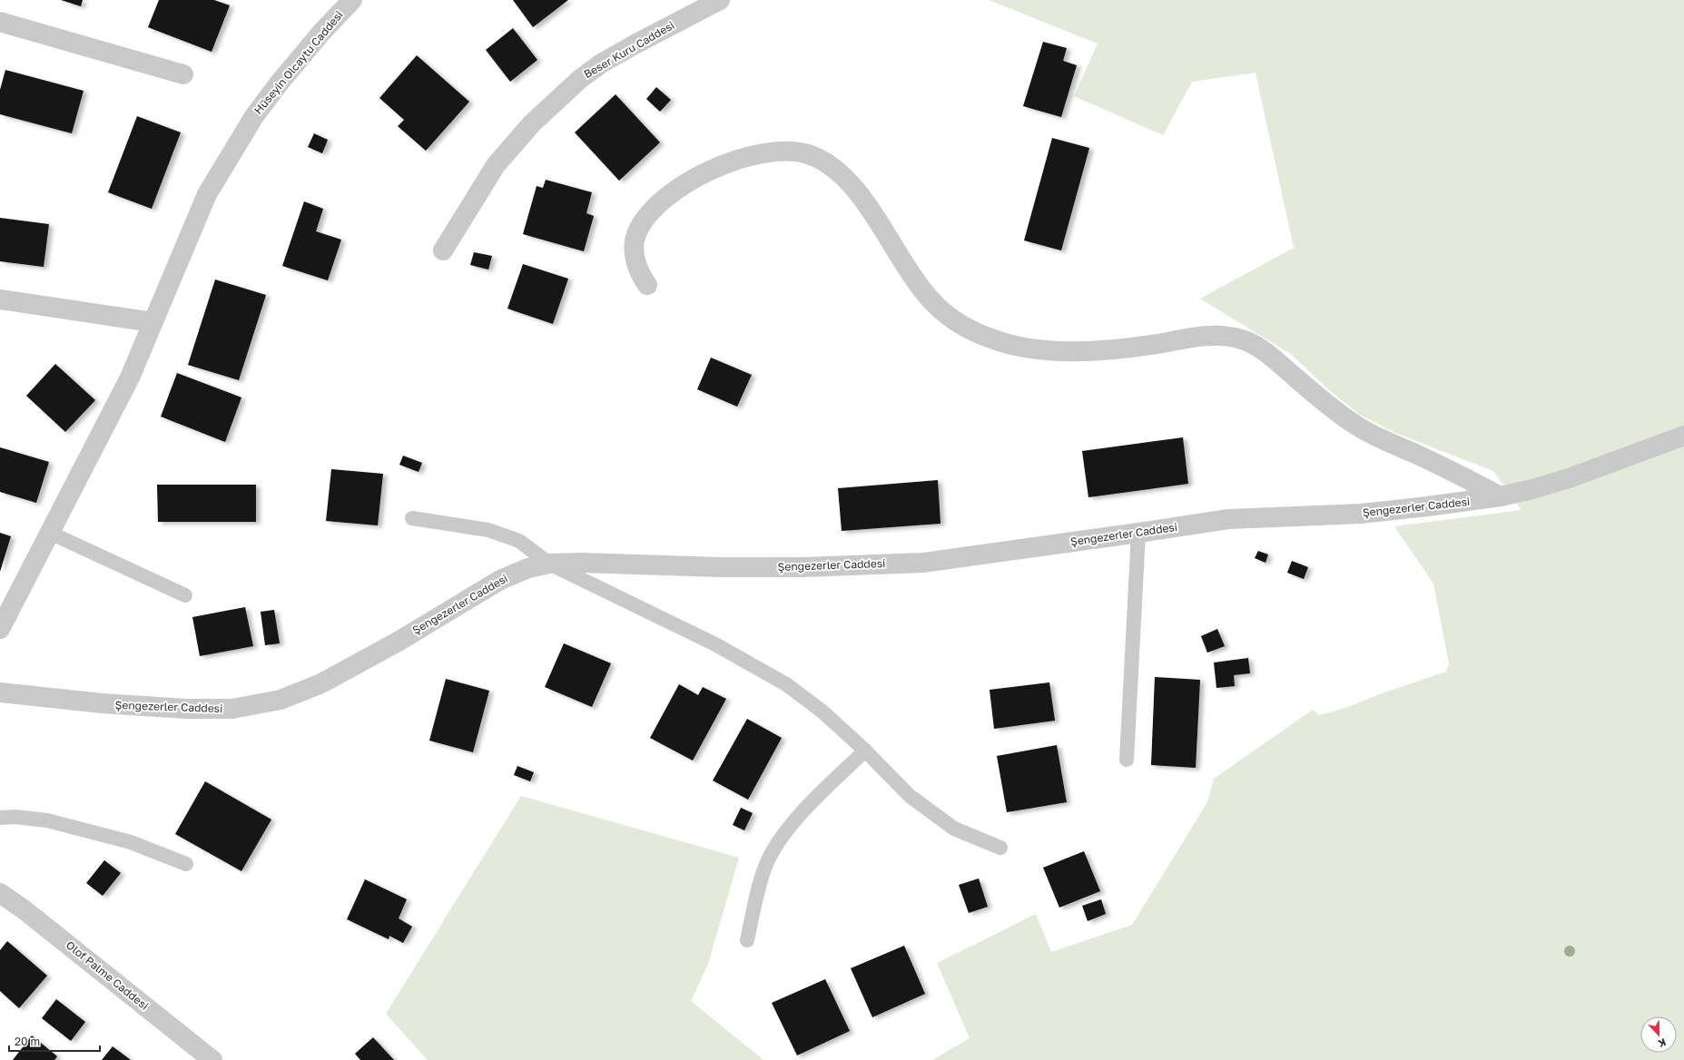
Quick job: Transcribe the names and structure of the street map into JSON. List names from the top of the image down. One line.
{"streets":{"street":["Beser Kuru Caddesi","Hüseyin Olcaytu Caddesi","Şengezerler Caddesi","Olof Palme Caddesi"]},"scale_bar":"20 m","north":"bottom"}
